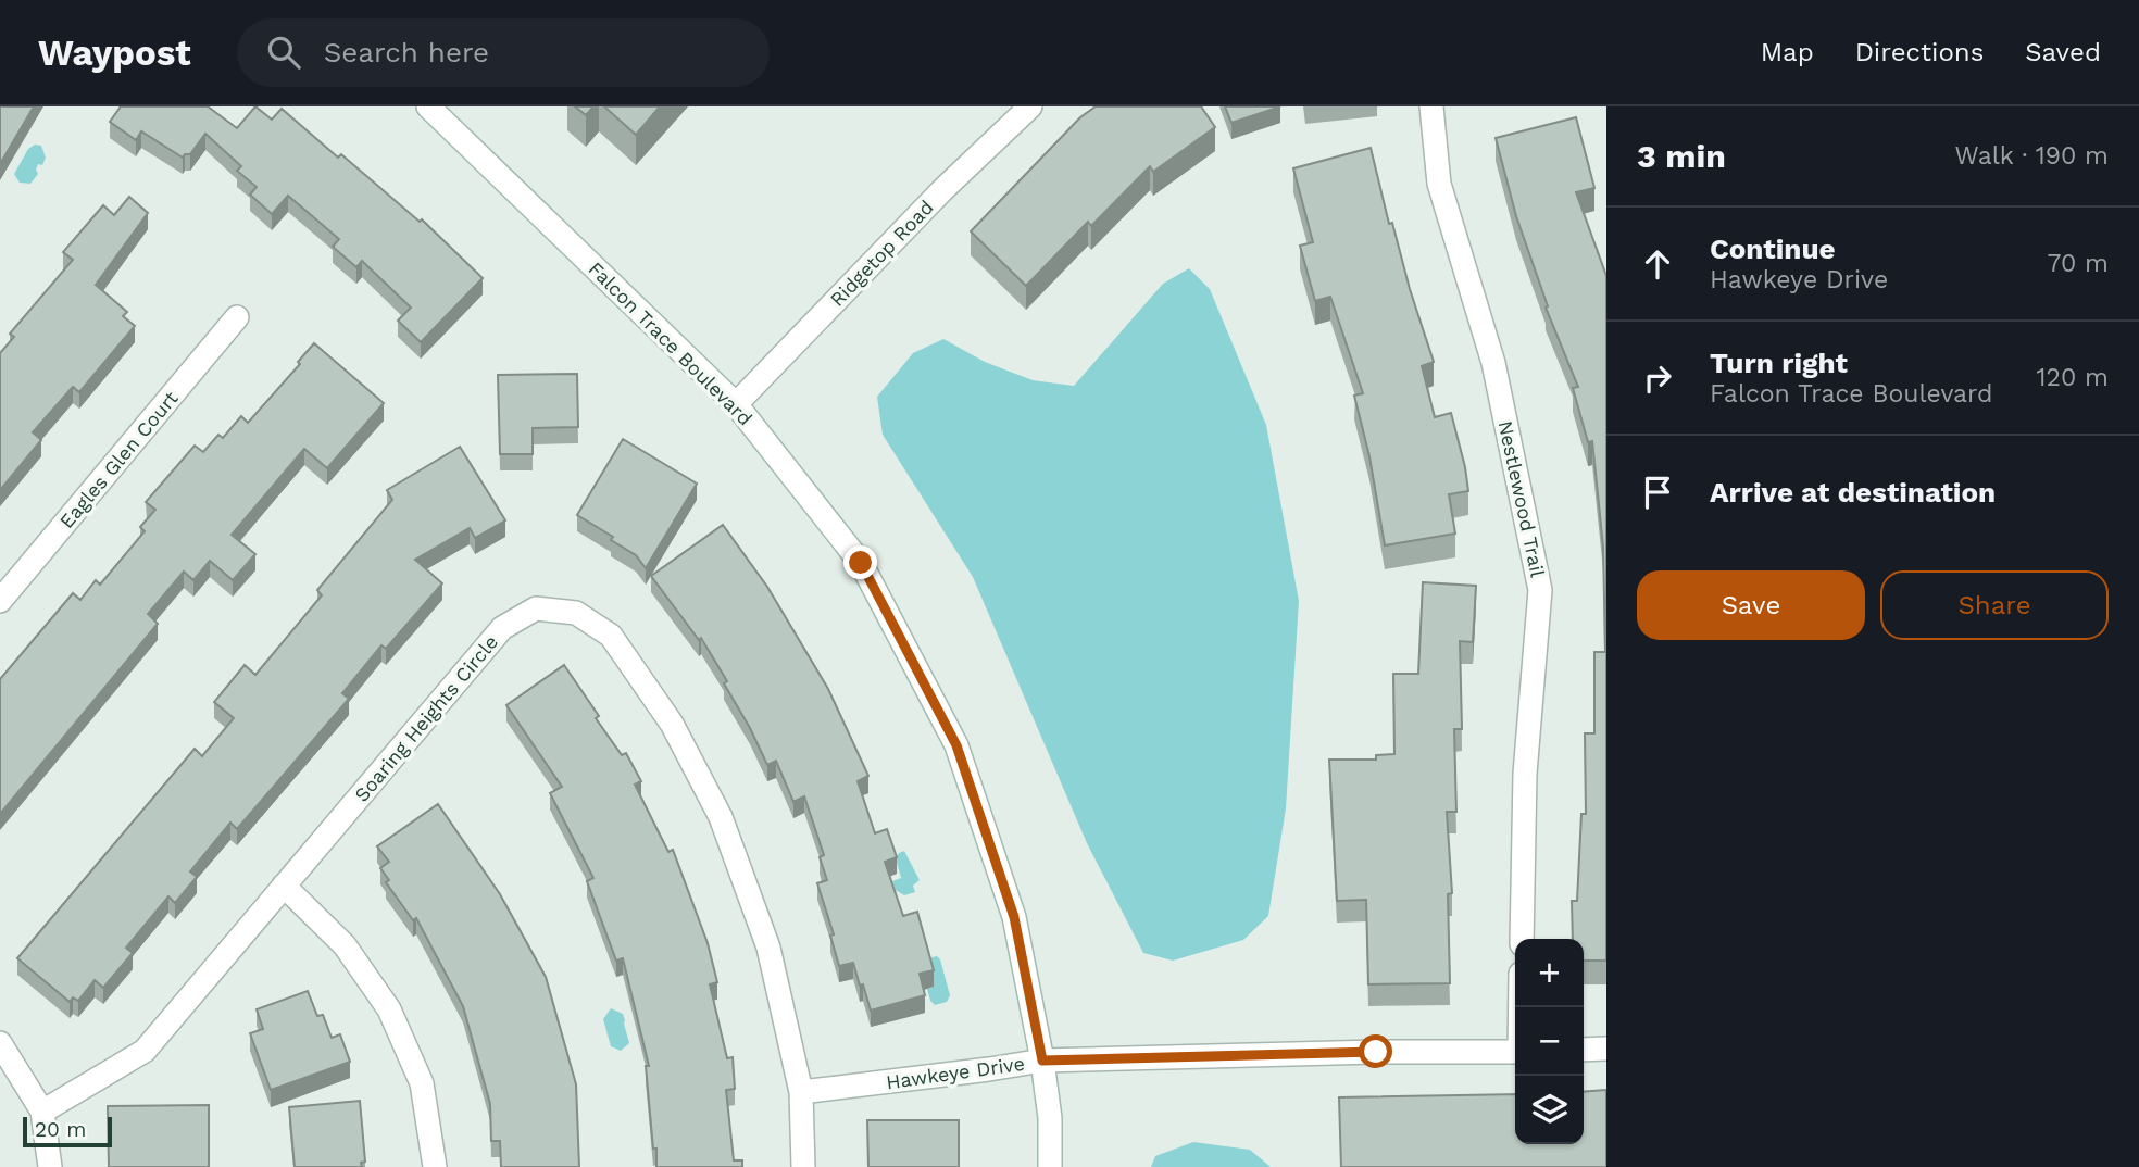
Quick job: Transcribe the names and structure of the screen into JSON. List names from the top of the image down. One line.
{"streets":{"street":["Ridgetop Road","Falcon Trace Boulevard","Eagles Glen Court","Nestlewood Trail","Soaring Heights Circle","Hawkeye Drive"]},"crossings":[["Ridgetop Road","Falcon Trace Boulevard"],["Falcon Trace Boulevard","Hawkeye Drive"],["Soaring Heights Circle","Hawkeye Drive"]],"scale_bar":"20 m","page":{"header":"Waypost","search":"Search here","nav":["Map","Directions","Saved"],"heading":["3 min","Walk · 190 m"],"list":[["Continue","Hawkeye Drive","70 m"],["Turn right","Falcon Trace Boulevard","120 m"],"Arrive at destination"],"buttons":["Save","Share"],"map_buttons":["+","−"],"scale":"20 m"}}
